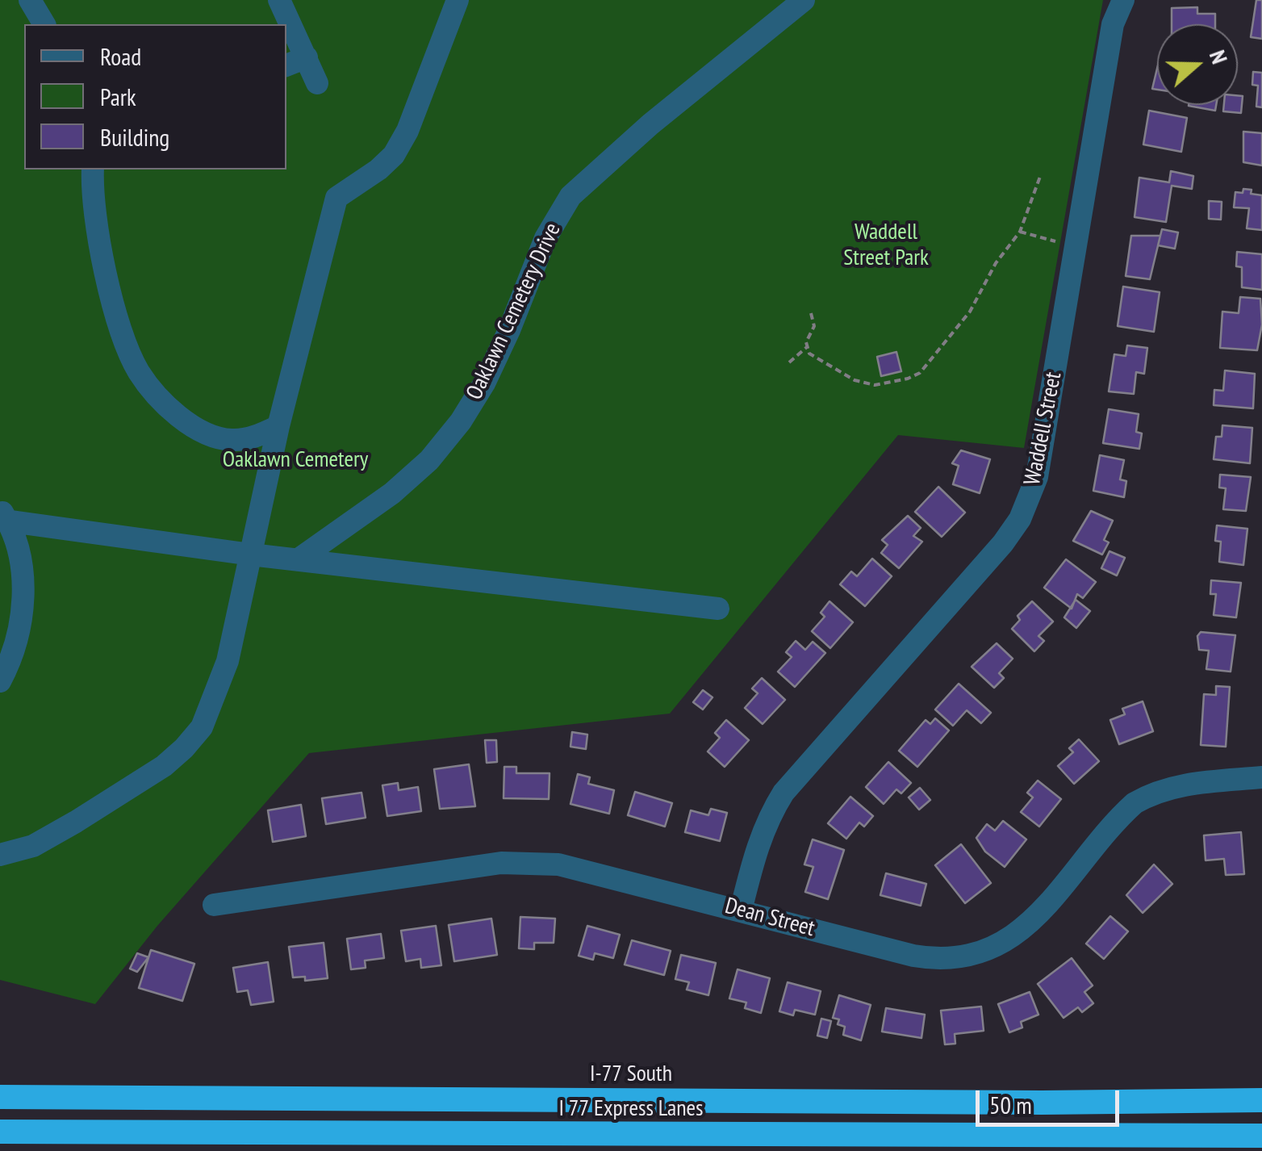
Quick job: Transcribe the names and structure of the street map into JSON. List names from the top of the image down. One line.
{"streets":{"highway":["I-77 South","I 77 Express Lanes"],"street":["Oaklawn Cemetery Drive","Waddell Street","Dean Street"]},"crossings":[["Waddell Street","Dean Street"]],"parks":["Waddell Street Park","Oaklawn Cemetery"],"legend":["Road","Park","Building"],"scale_bar":"50 m","north":"right"}
